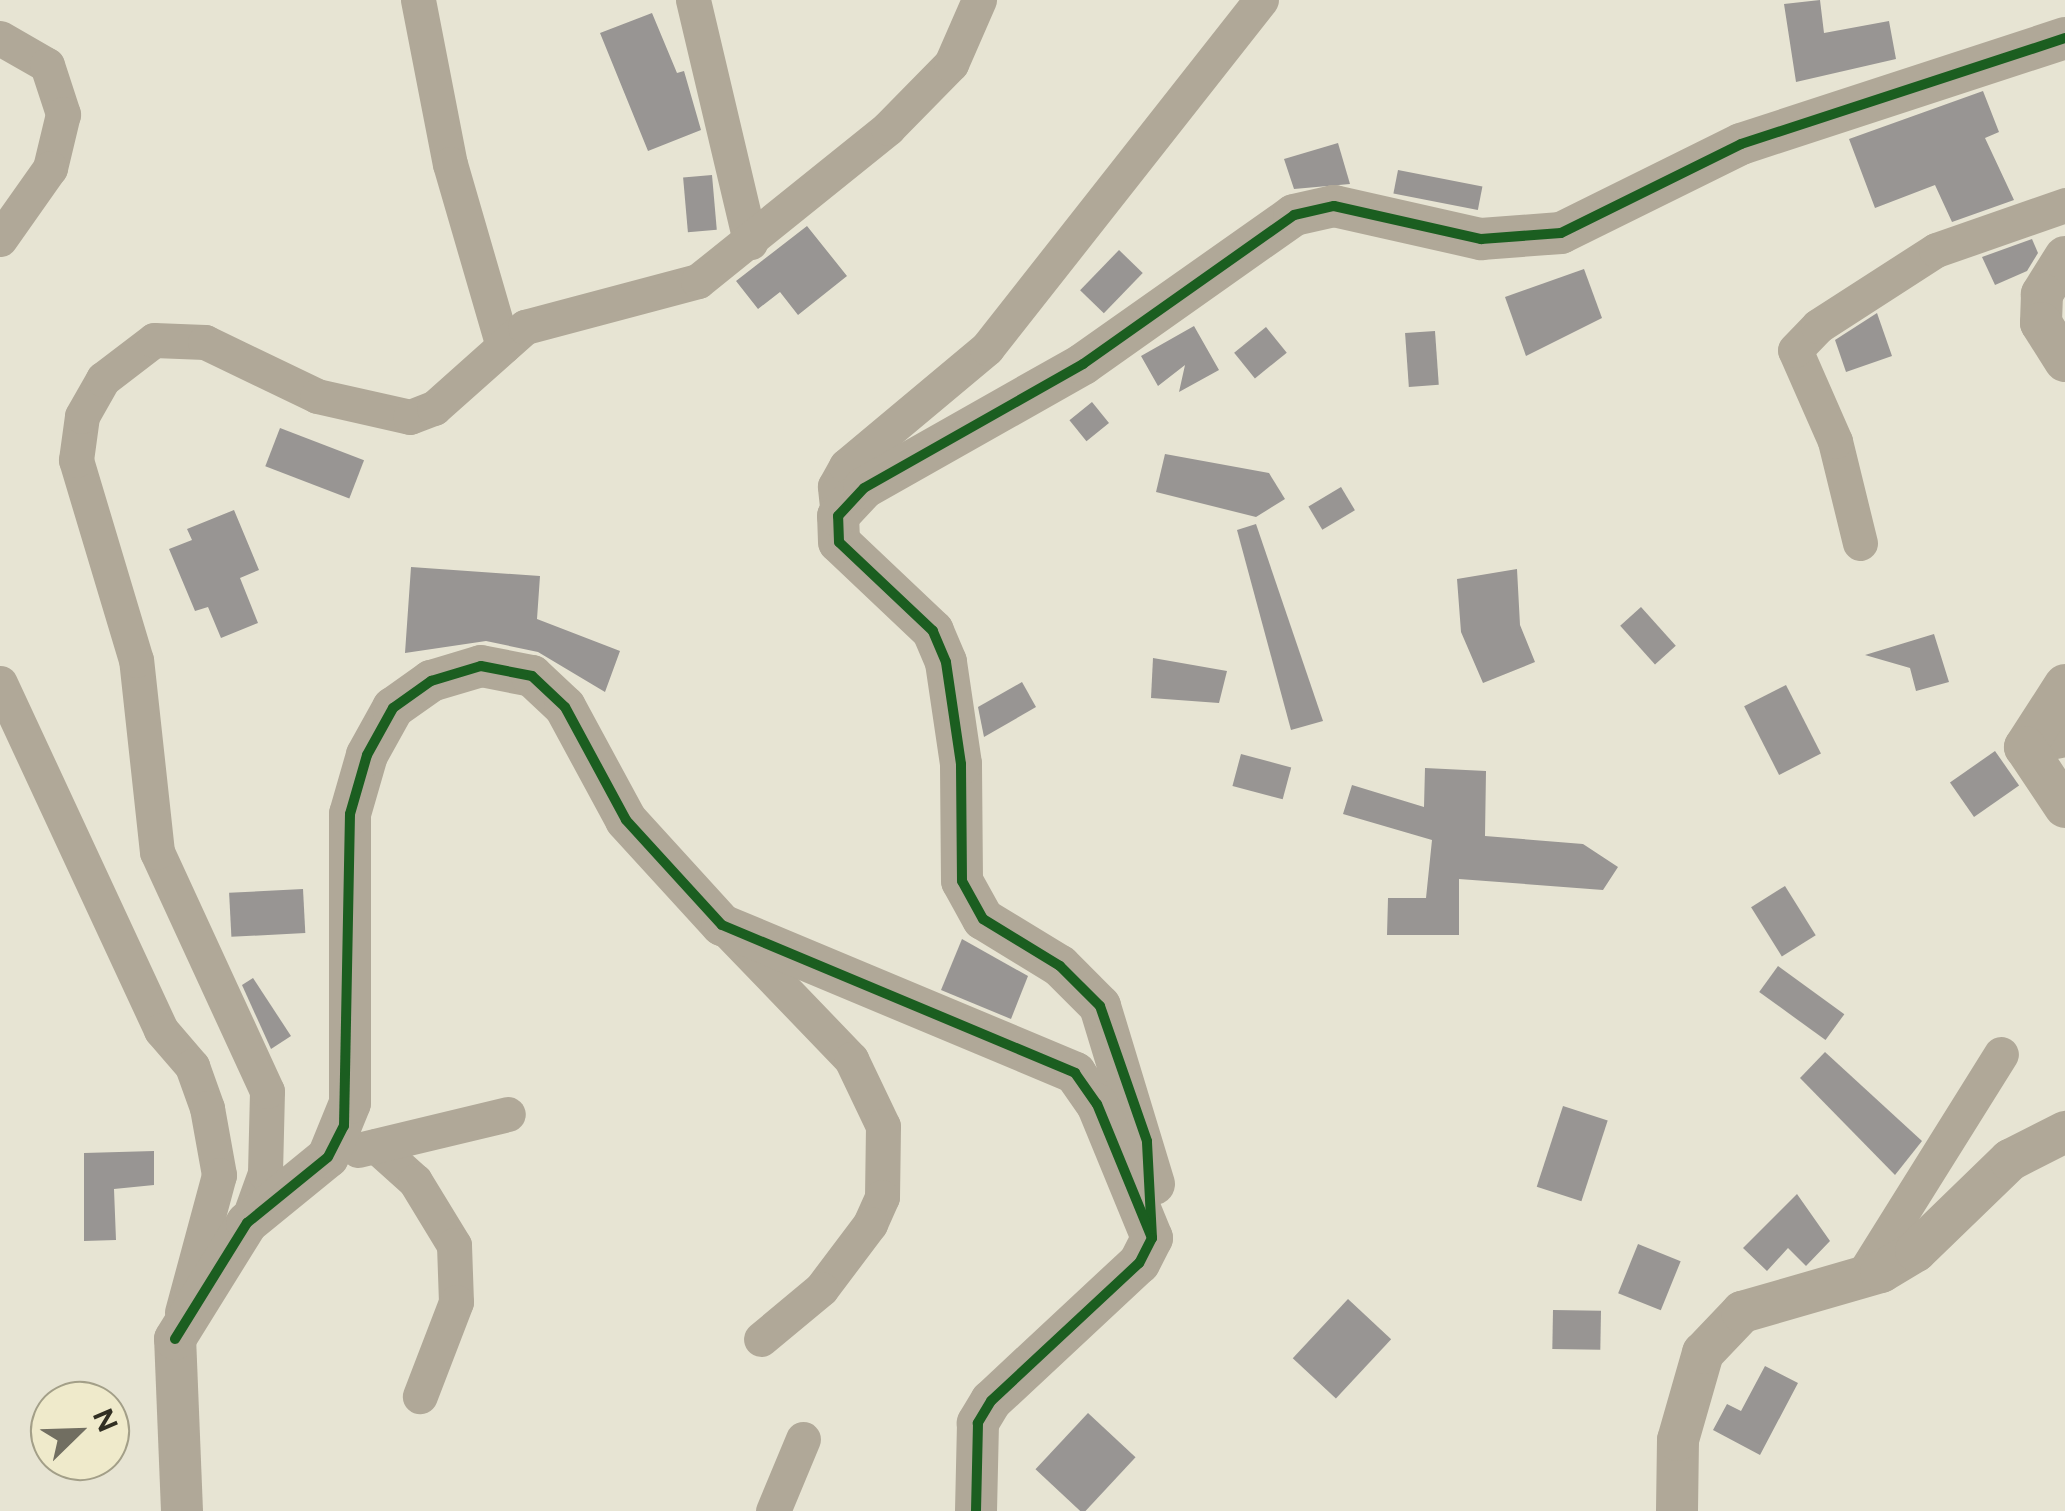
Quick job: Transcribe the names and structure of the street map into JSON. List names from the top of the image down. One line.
{"north":"top right"}
